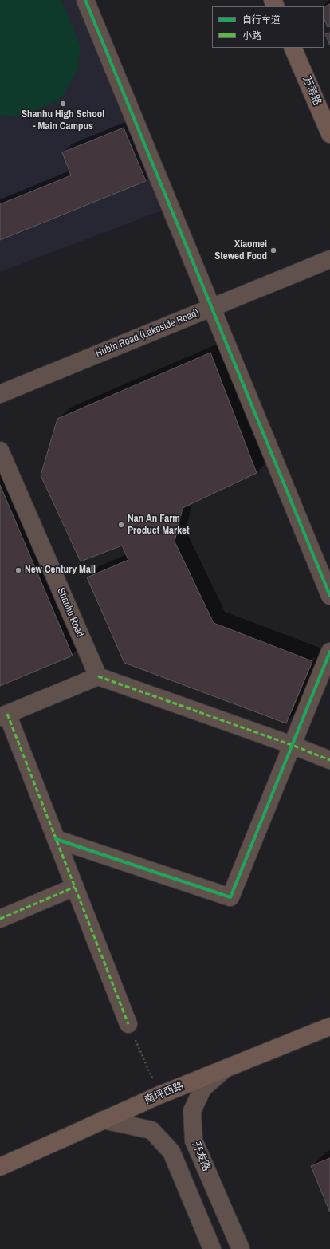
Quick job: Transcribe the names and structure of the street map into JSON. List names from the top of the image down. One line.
{"streets":{"main road":["万寿路","南坪西路"],"street":["Hubin Road (Lakeside Road)","Shanhu Road","开发路"]},"crossings":[["南坪西路","开发路"]],"places":["Shanhu High School - Main Campus","Xiaomei Stewed Food","Nan An Farm Product Market","New Century Mall"],"legend":["自行车道","小路"]}
